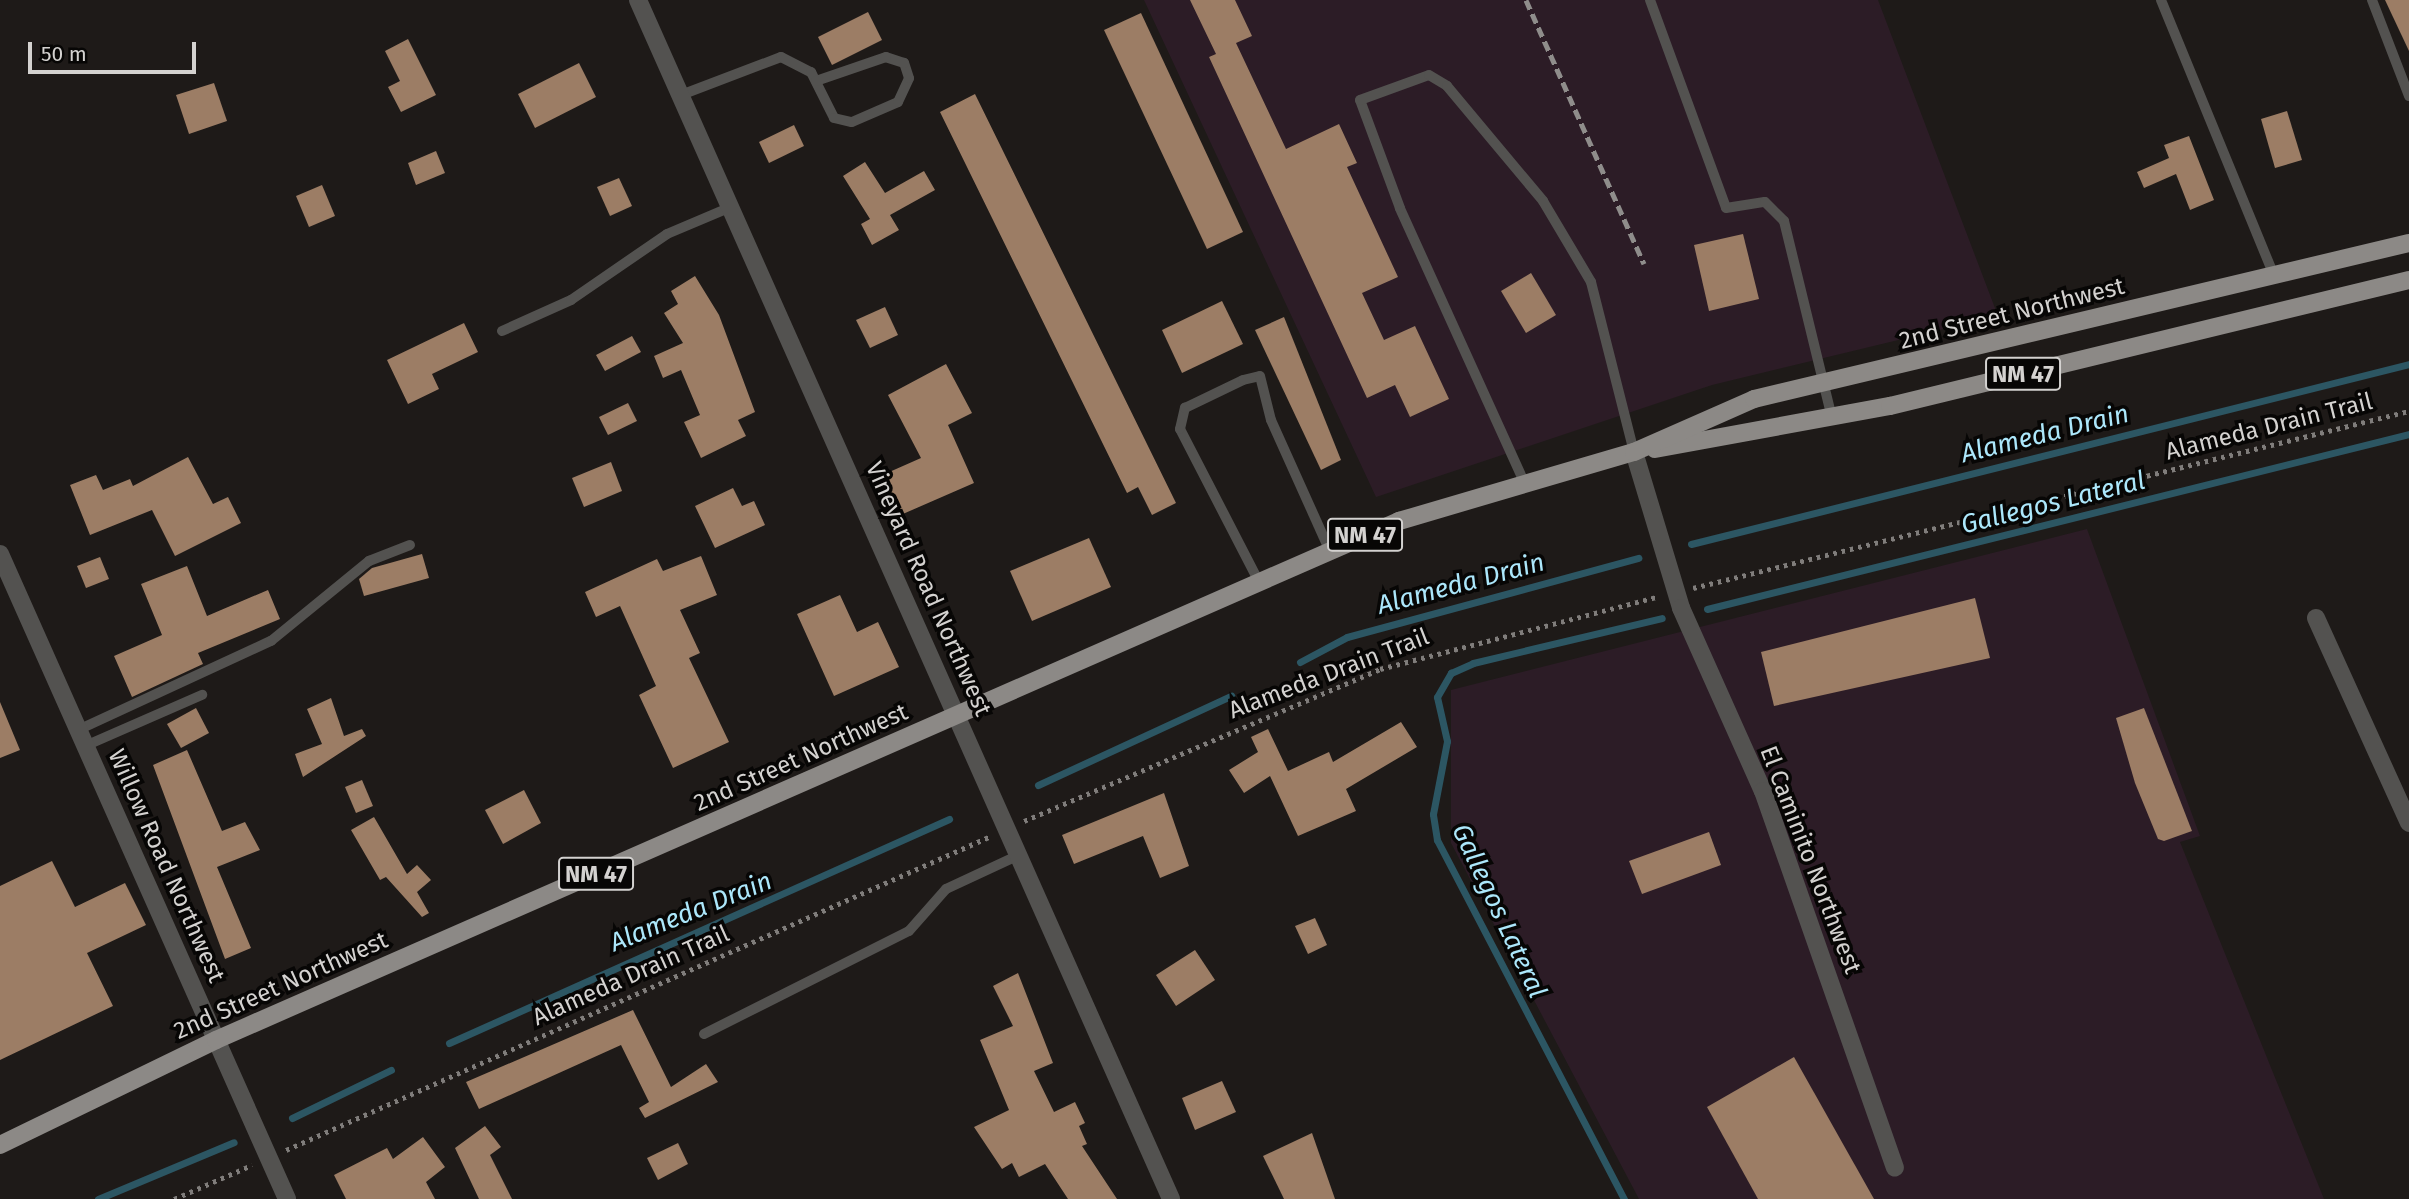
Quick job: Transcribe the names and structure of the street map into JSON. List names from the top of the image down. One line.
{"streets":{"main road":["2nd Street Northwest","NM 47"],"street":["Vineyard Road Northwest","El Caminito Northwest","Willow Road Northwest"],"path":["Alameda Drain Trail"]},"crossings":[["2nd Street Northwest","Vineyard Road Northwest"],["2nd Street Northwest","El Caminito Northwest"],["2nd Street Northwest","Willow Road Northwest"]],"water":["Alameda Drain","Gallegos Lateral"],"scale_bar":"50 m"}
